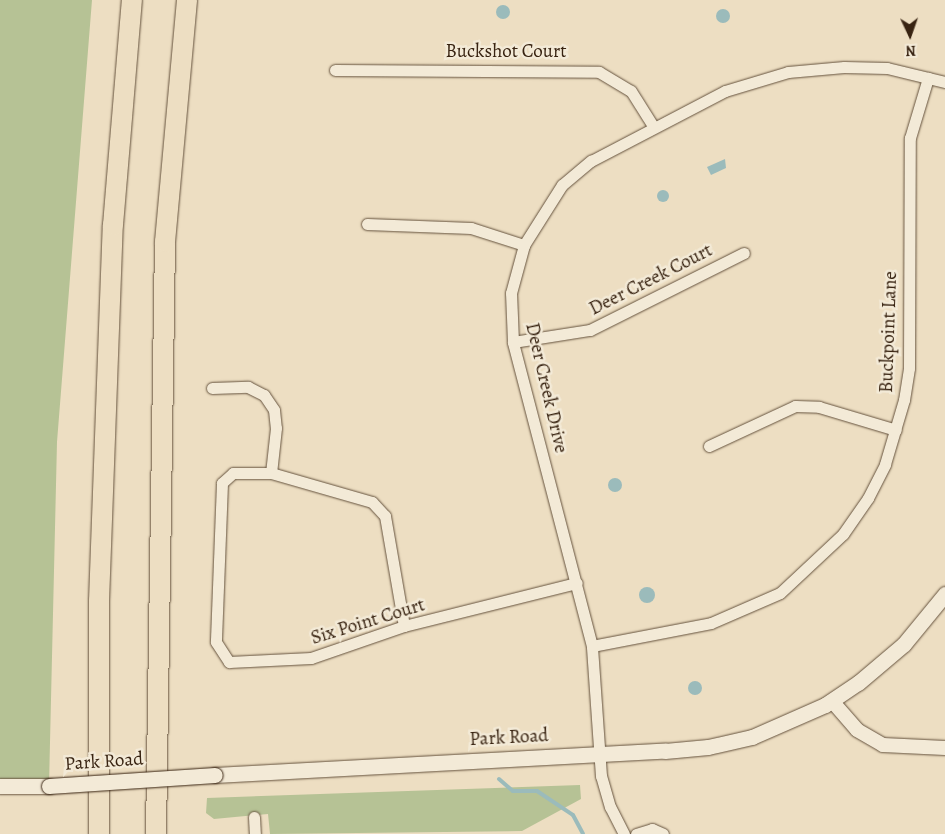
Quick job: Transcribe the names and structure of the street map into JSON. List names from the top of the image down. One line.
{"streets":{"main road":["Park Road"],"street":["Buckshot Court","Deer Creek Court","Buckpoint Lane","Deer Creek Drive","Six Point Court"]},"crossings":[["Buckshot Court","Deer Creek Drive"],["Deer Creek Court","Deer Creek Drive"],["Buckpoint Lane","Deer Creek Drive"],["Deer Creek Drive","Six Point Court"],["Deer Creek Drive","Park Road"]],"north":"bottom"}
